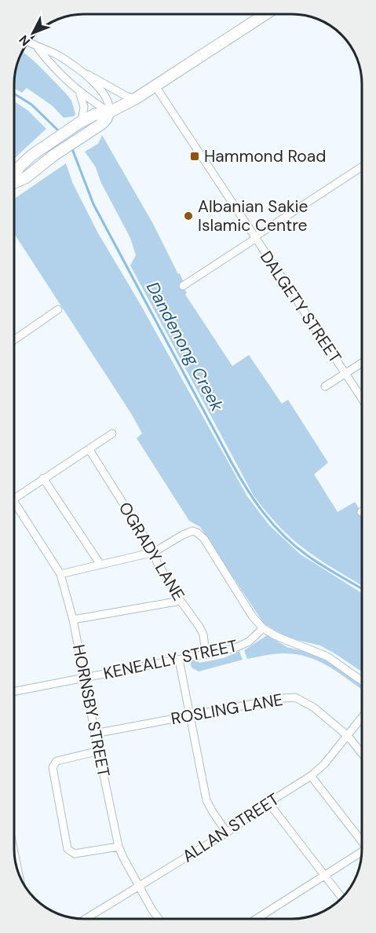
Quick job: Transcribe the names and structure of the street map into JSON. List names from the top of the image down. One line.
{"streets":{"street":["DALGETY STREET","OGRADY LANE","KENEALLY STREET","ROSLING LANE","HORNSBY STREET","ALLAN STREET"]},"crossings":[["OGRADY LANE","KENEALLY STREET"],["KENEALLY STREET","HORNSBY STREET"],["ROSLING LANE","HORNSBY STREET"],["ROSLING LANE","ALLAN STREET"],["HORNSBY STREET","ALLAN STREET"]],"water":["Dandenong Creek"],"places":{"transit":["Hammond Road"],"other":["Albanian Sakie Islamic Centre"]},"north":"bottom left"}
